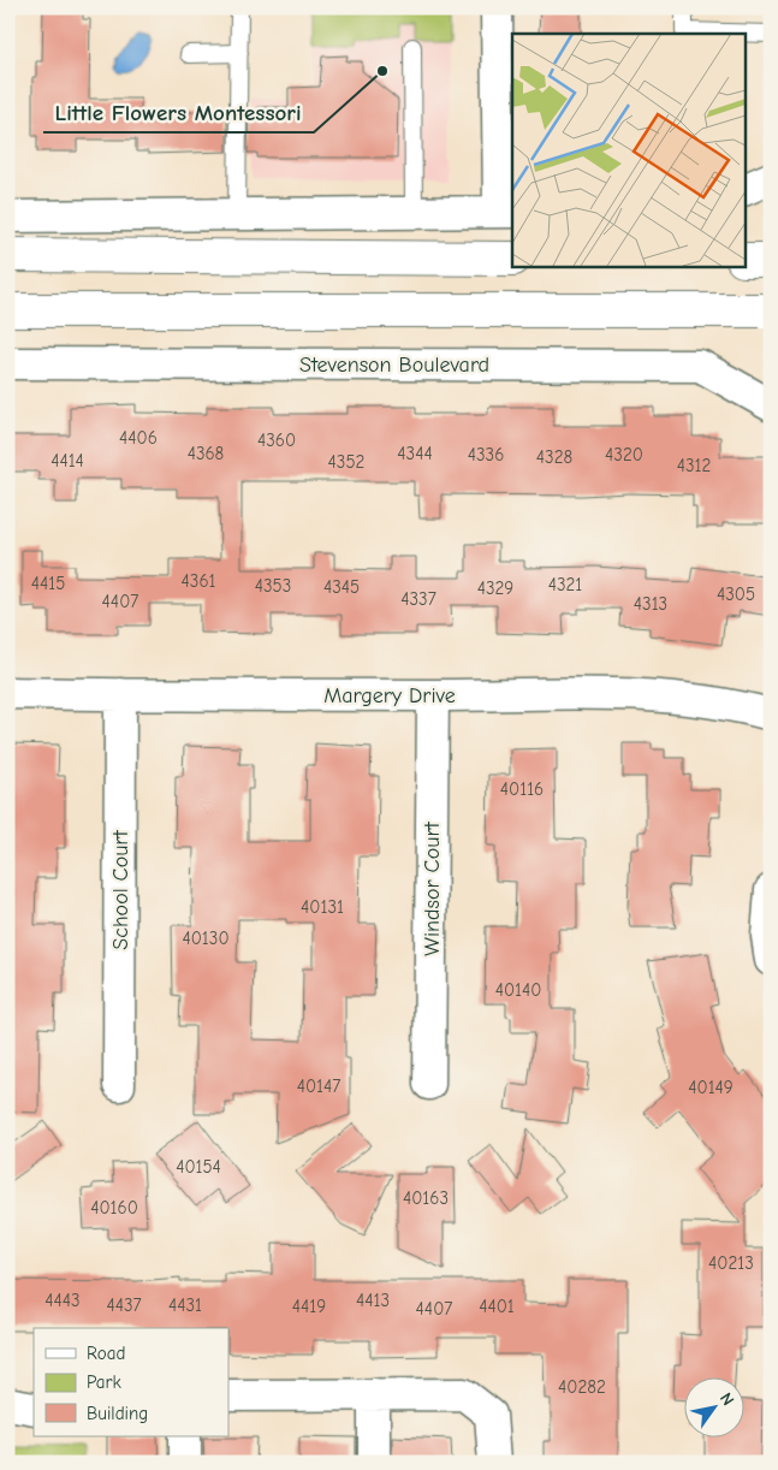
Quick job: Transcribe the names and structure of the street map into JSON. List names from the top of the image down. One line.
{"streets":{"street":["Stevenson Boulevard","Margery Drive","Windsor Court","School Court"]},"crossings":[["Margery Drive","Windsor Court"],["Margery Drive","School Court"]],"places":["Little Flowers Montessori"],"house_numbers":["4406","4360","4368","4344","4336","4320","4328","4414","4352","4312","4361","4415","4321","4353","4345","4329","4305","4337","4407","4313","40116","40131","40130","40140","40147","40149","40154","40163","40160","40213","4443","4413","4437","4431","4419","4401","4407","40282"],"legend":["Road","Park","Building"],"north":"top right"}
